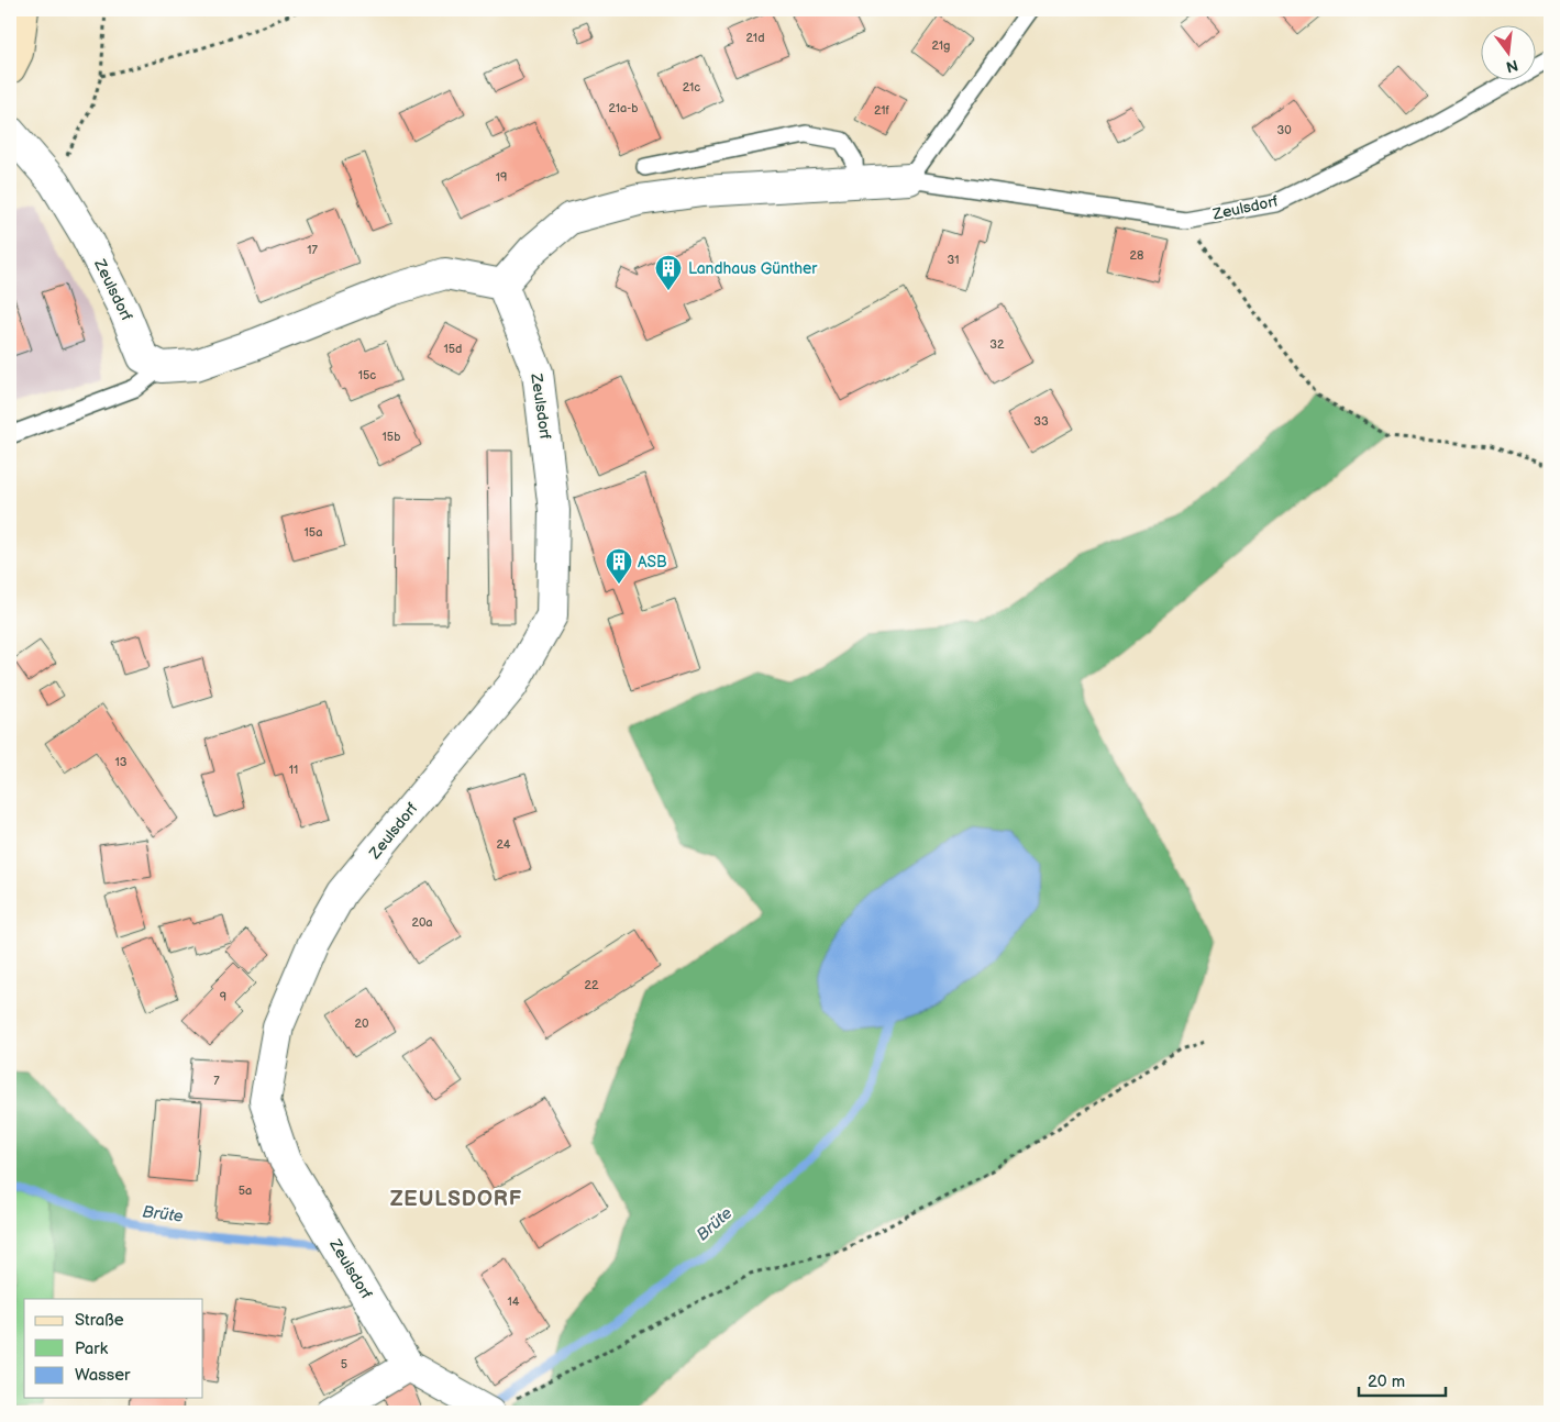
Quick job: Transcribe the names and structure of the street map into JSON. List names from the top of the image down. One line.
{"streets":{"street":["Zeulsdorf"]},"districts":["ZEULSDORF"],"water":["Brüte"],"places":{"building":["Landhaus Günther","ASB"]},"house_numbers":["21d","21g","21c","21a-b","21f","30","19","17","28","31","32","15d","15c","33","15b","15a","13","11","24","20a","22","9","20","7","5a","14","5"],"legend":["Straße","Park","Wasser"],"scale_bar":"20 m","north":"bottom"}
